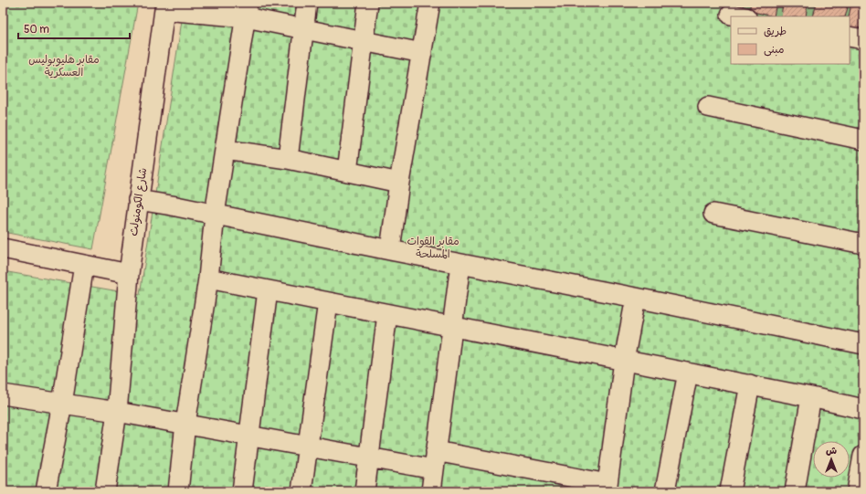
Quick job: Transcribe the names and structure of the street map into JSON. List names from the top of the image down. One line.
{"streets":{"street":["شارع الكومنولث"]},"parks":["مقابر هليوبوليس العسكرية","مقابر القوات المسلحة"],"legend":["طريق","مبنى"],"scale_bar":"50 m","north":"top"}
